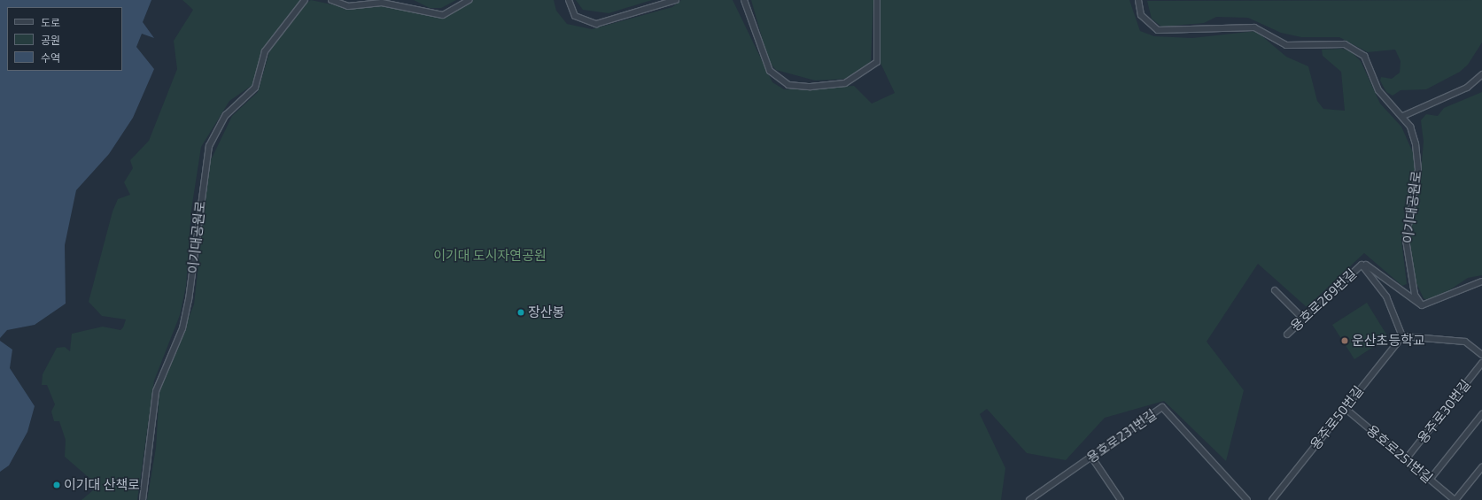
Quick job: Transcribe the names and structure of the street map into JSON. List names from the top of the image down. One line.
{"streets":{"street":["이기대공원로","용호로269번길","용주로30번길","용주로50번길","용호로231번길","용호로251번길"]},"crossings":[["용호로269번길","용주로50번길"],["용주로30번길","용호로251번길"],["용주로50번길","용호로251번길"]],"parks":["이기대 도시자연공원"],"places":["장산봉","운산초등학교","이기대 산책로"],"legend":["도로","공원","수역"]}
